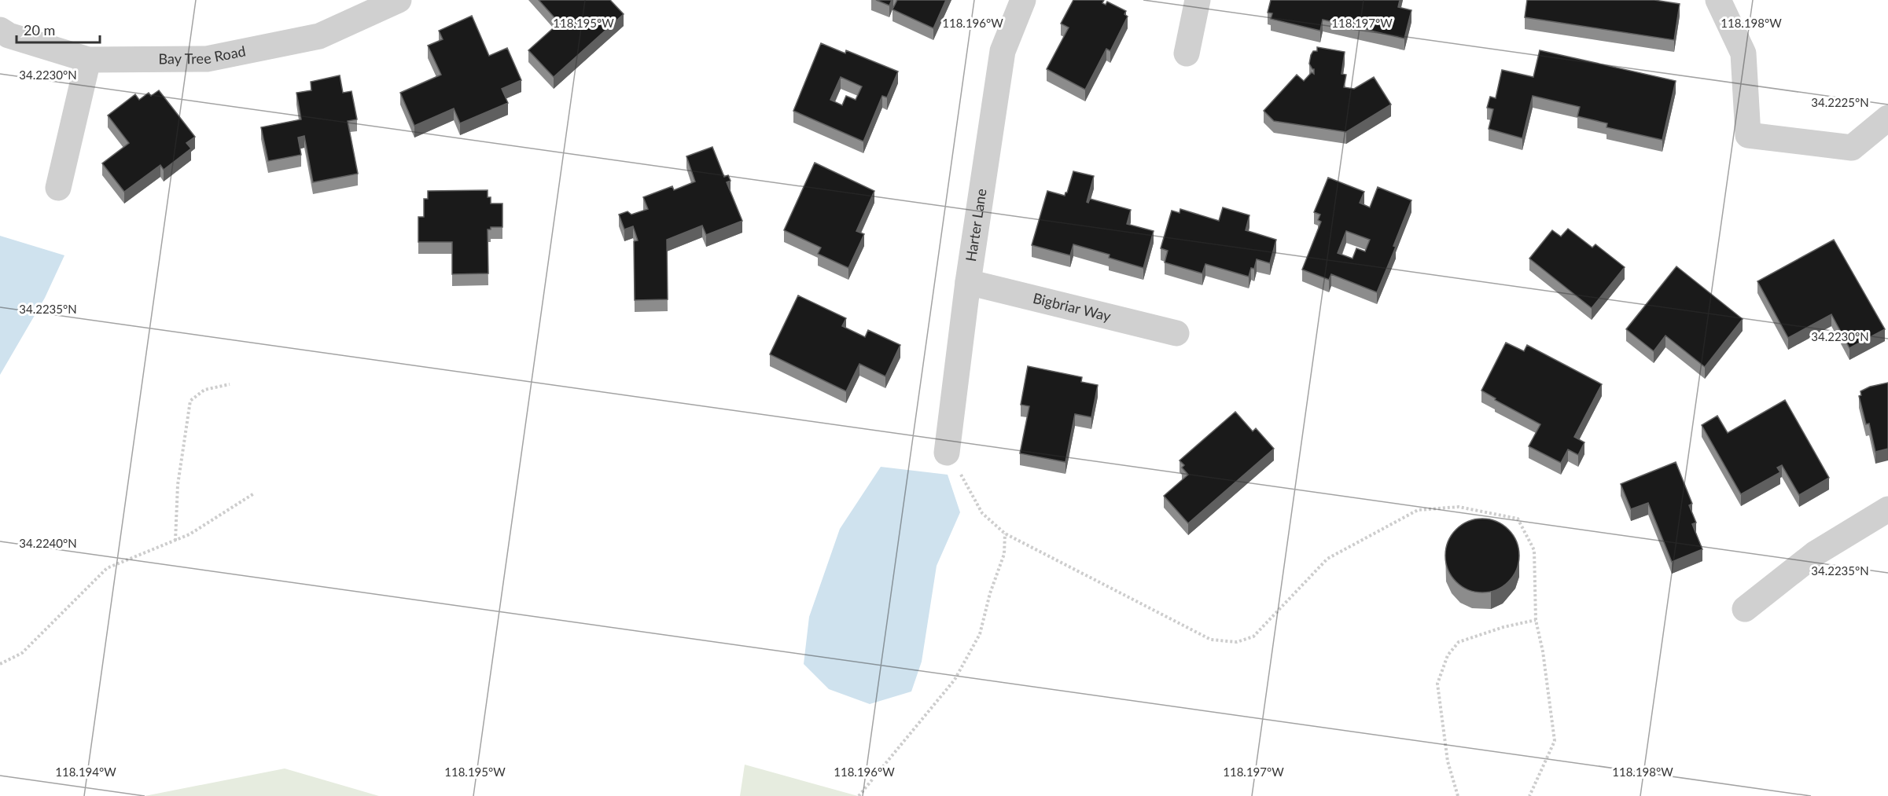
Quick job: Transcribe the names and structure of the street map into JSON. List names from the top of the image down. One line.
{"streets":{"street":["Bay Tree Road","Harter Lane","Bigbriar Way"]},"crossings":[["Harter Lane","Bigbriar Way"]],"scale_bar":"20 m","coordinates":["118.195°W","118.196°W","118.197°W","118.198°W","34.2230°N","34.2225°N","34.2235°N","34.2240°N","118.194°W"]}
